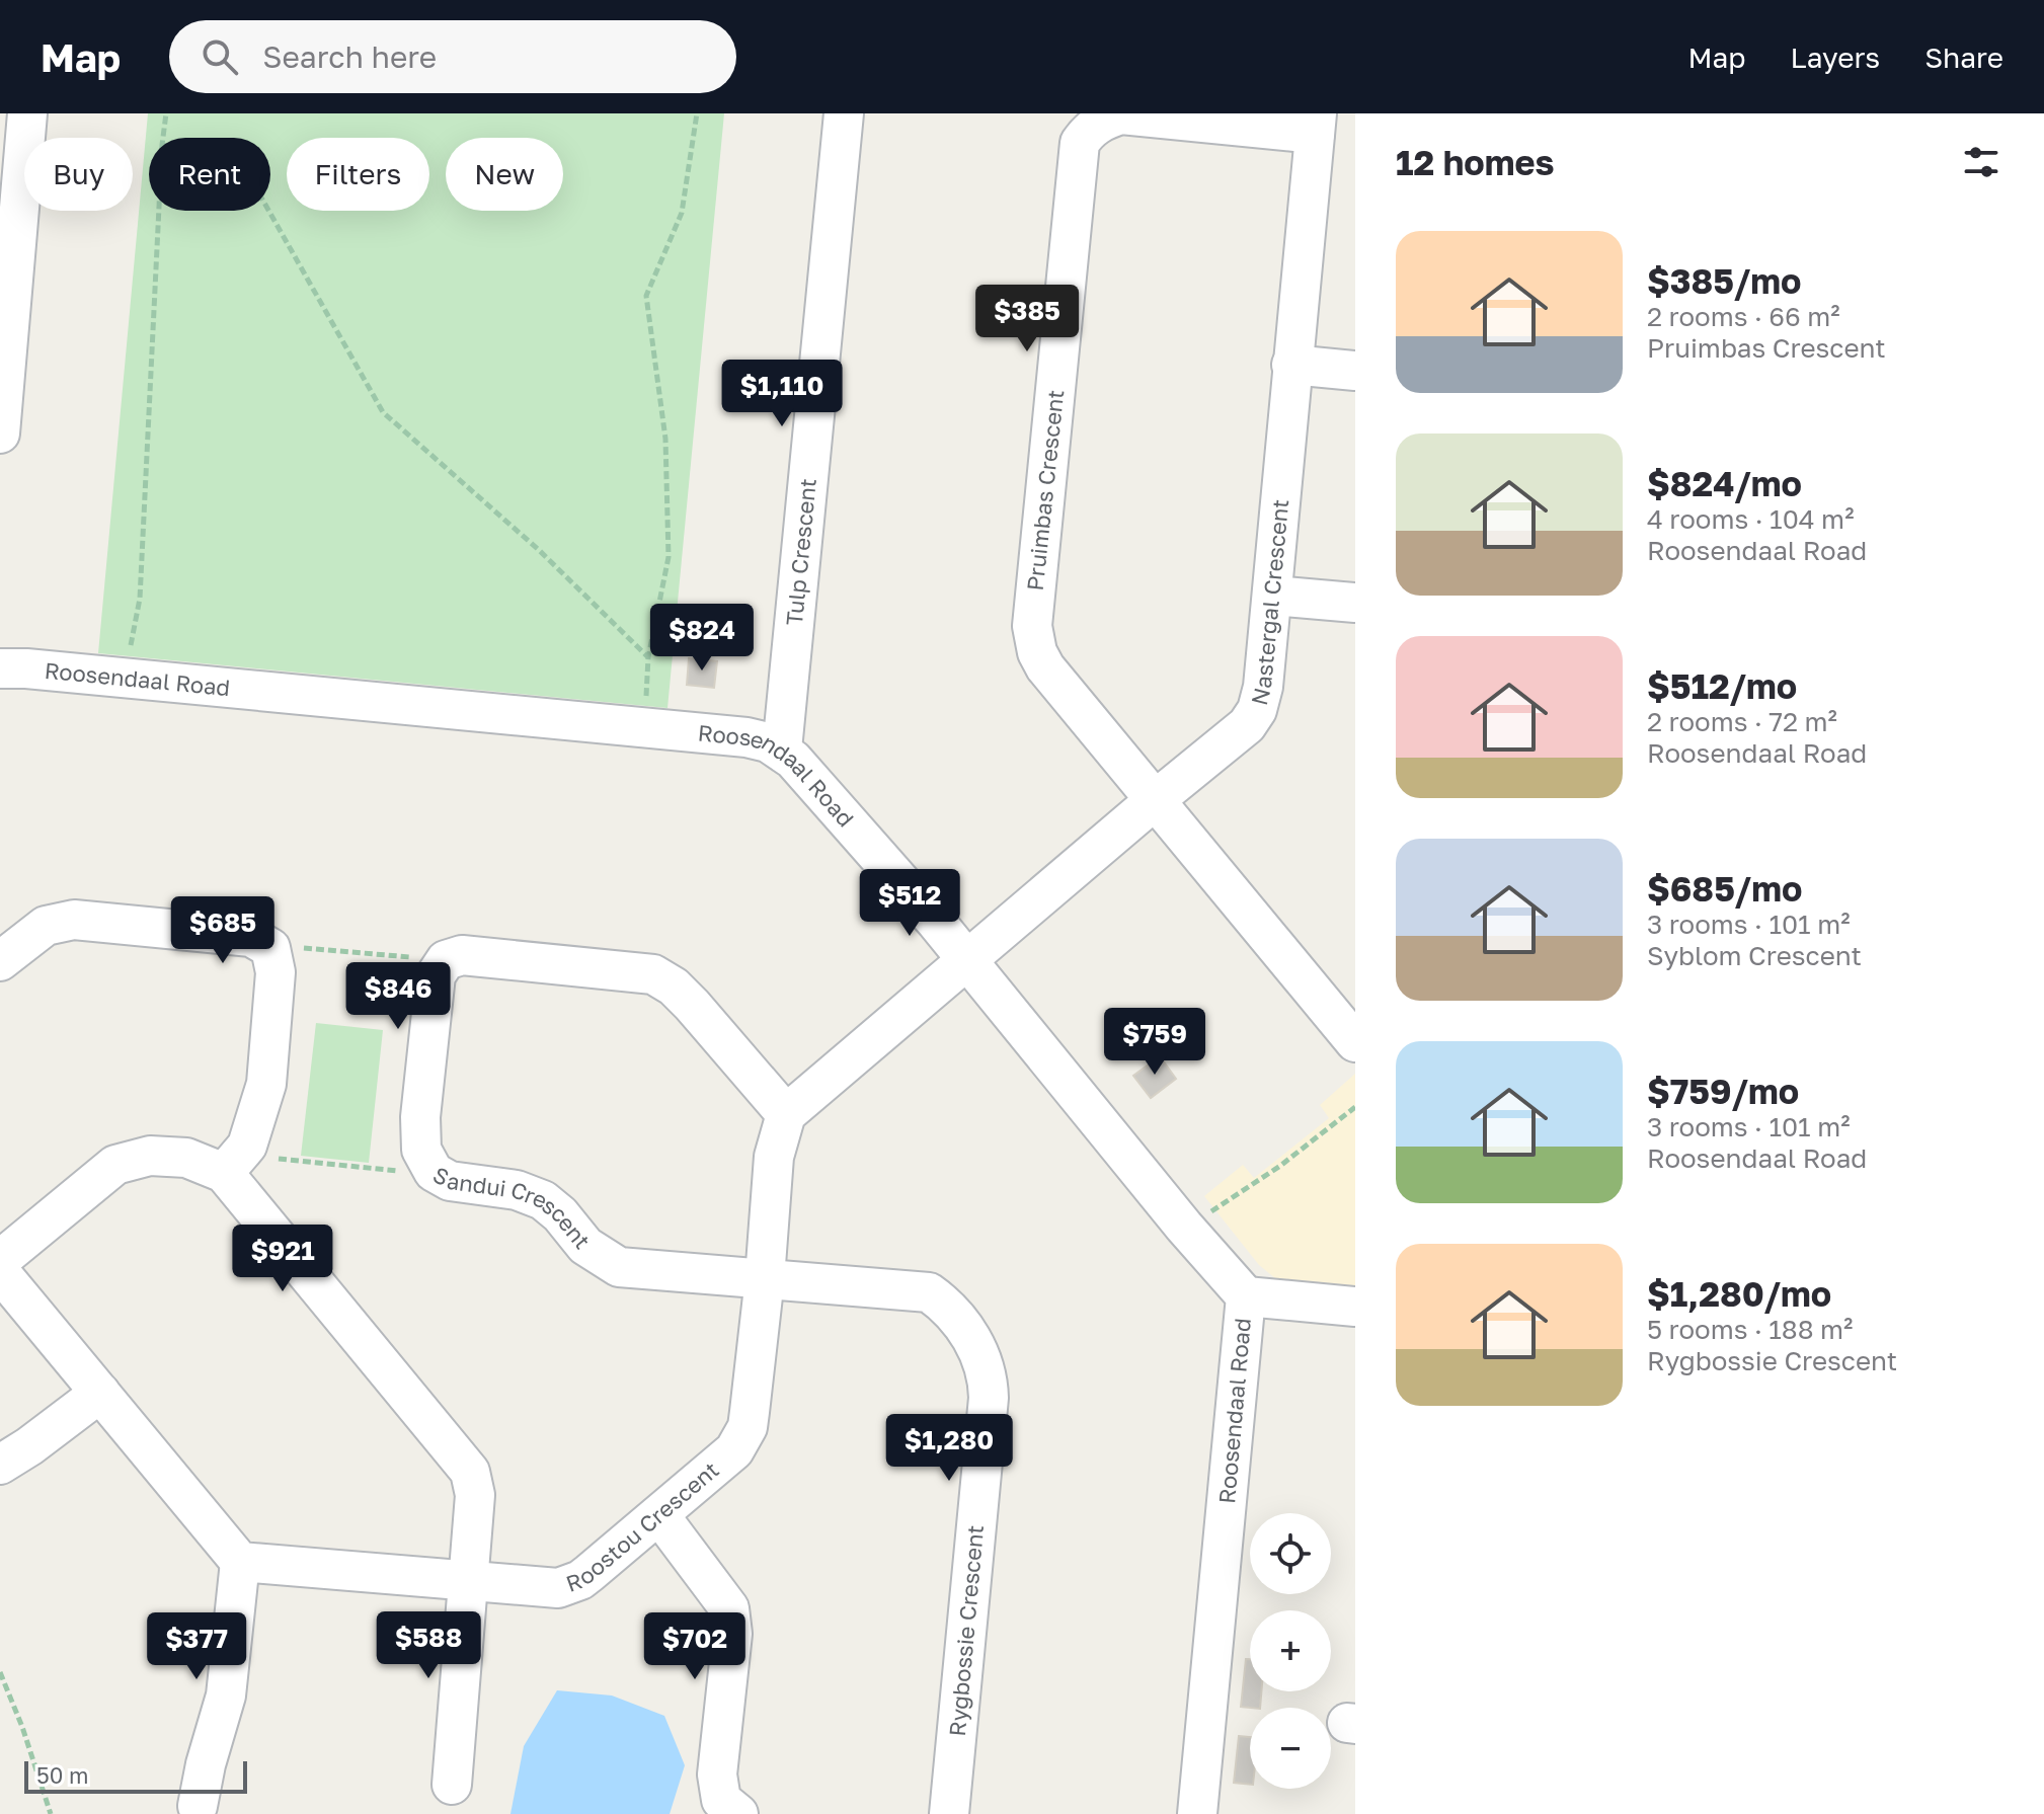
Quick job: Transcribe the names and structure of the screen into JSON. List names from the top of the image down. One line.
{"streets":{"street":["Pruimbas Crescent","Tulp Crescent","Nastergal Crescent","Roosendaal Road","Sandui Crescent","Roostou Crescent","Rygbossie Crescent"]},"crossings":[["Pruimbas Crescent","Nastergal Crescent"],["Tulp Crescent","Roosendaal Road"],["Nastergal Crescent","Roosendaal Road"],["Sandui Crescent","Roostou Crescent"],["Sandui Crescent","Rygbossie Crescent"],["Roostou Crescent","Rygbossie Crescent"]],"scale_bar":"50 m","page":{"header":"Map","search":"Search here","nav":["Map","Layers","Share"],"heading":"12 homes","chip":["Buy","Rent","Filters","New"],"list":[{"name":"$385/mo","note":"2 rooms · 66 m² · Pruimbas Crescent"},{"name":"$824/mo","note":"4 rooms · 104 m² · Roosendaal Road"},{"name":"$512/mo","note":"2 rooms · 72 m² · Roosendaal Road"},{"name":"$685/mo","note":"3 rooms · 101 m² · Syblom Crescent"},{"name":"$759/mo","note":"3 rooms · 101 m² · Roosendaal Road"},{"name":"$1,280/mo","note":"5 rooms · 188 m² · Rygbossie Crescent"}],"price":["$385","$1,110","$824","$512","$685","$846","$759","$921","$1,280","$588","$377","$702"],"map_buttons":["+","−"],"scale":"50 m"}}
